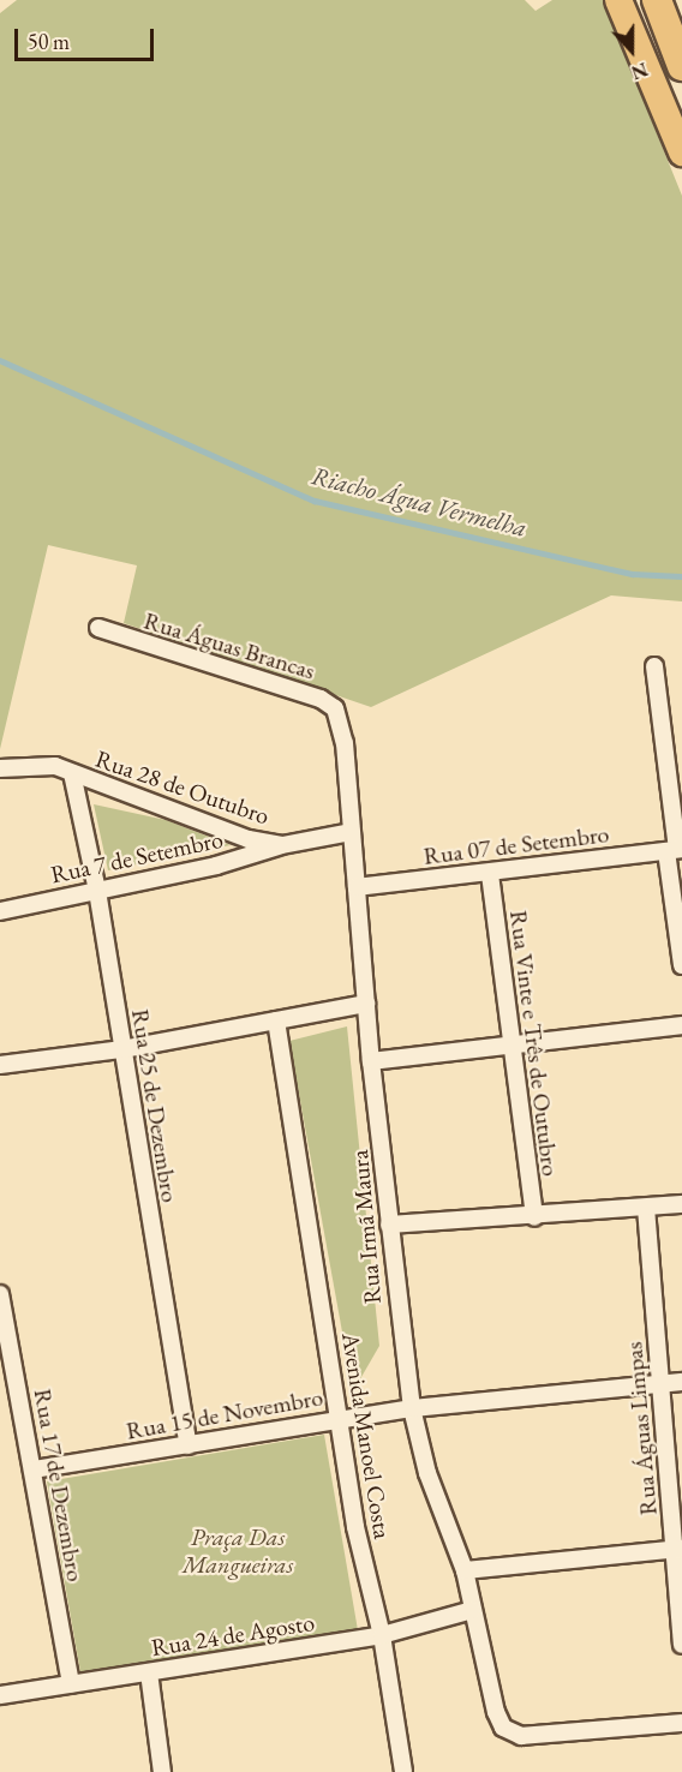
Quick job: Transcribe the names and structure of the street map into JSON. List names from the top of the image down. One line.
{"streets":{"street":["Rua Águas Brancas","Rua 28 de Outubro","Rua 07 de Setembro","Rua 7 de Setembro","Rua Vinte e Três de Outubro","Rua 25 de Dezembro","Rua Irmã Maura","Rua 15 de Novembro","Rua Águas Limpas","Avenida Manoel Costa","Rua 17 de Dezembro","Rua 24 de Agosto"]},"crossings":[["Rua Águas Brancas","Rua Irmã Maura"],["Rua 28 de Outubro","Rua 7 de Setembro"],["Rua 28 de Outubro","Rua 25 de Dezembro"],["Rua 28 de Outubro","Rua Irmã Maura"],["Rua 07 de Setembro","Rua Vinte e Três de Outubro"],["Rua 07 de Setembro","Rua Irmã Maura"],["Rua 7 de Setembro","Rua 25 de Dezembro"],["Rua 25 de Dezembro","Rua 15 de Novembro"],["Rua Irmã Maura","Rua 15 de Novembro"],["Rua Irmã Maura","Rua 24 de Agosto"],["Rua 15 de Novembro","Rua Águas Limpas"],["Rua 15 de Novembro","Avenida Manoel Costa"],["Rua 15 de Novembro","Rua 17 de Dezembro"],["Avenida Manoel Costa","Rua 24 de Agosto"],["Rua 17 de Dezembro","Rua 24 de Agosto"]],"water":["Riacho Água Vermelha"],"parks":["Praça Das Mangueiras"],"scale_bar":"50 m","north":"bottom"}
